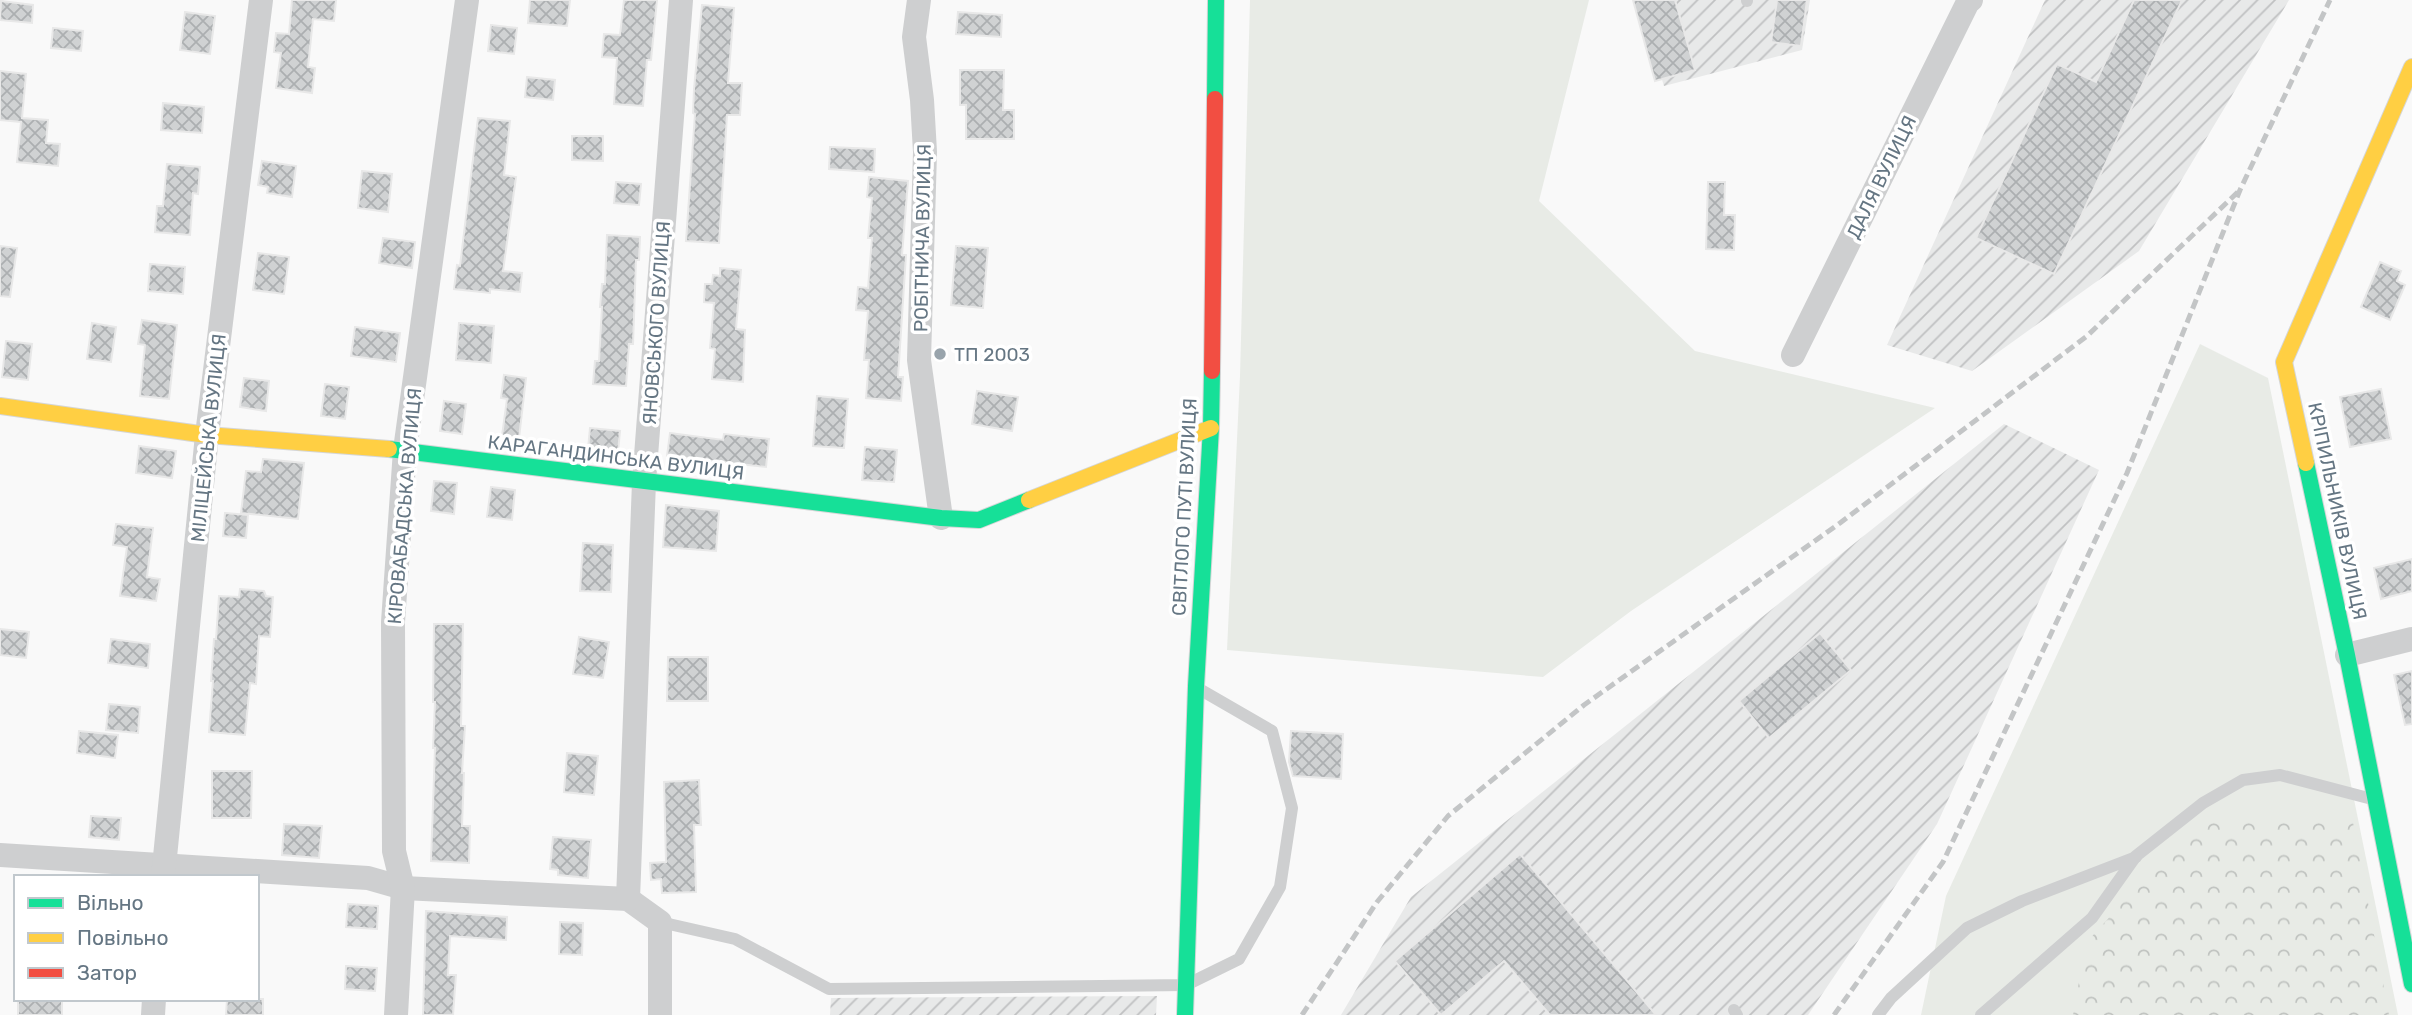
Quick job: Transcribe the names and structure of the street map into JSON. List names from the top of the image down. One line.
{"streets":{"street":["ДАЛЯ ВУЛИЦЯ","РОБІТНИЧА ВУЛИЦЯ","ЯНОВСЬКОГО ВУЛИЦЯ","МІЛІЦЕЙСЬКА ВУЛИЦЯ","КАРАГАНДИНСЬКА ВУЛИЦЯ","КІРОВАБАДСЬКА ВУЛИЦЯ","СВІТЛОГО ПУТІ ВУЛИЦЯ","КРІПИЛЬНИКІВ ВУЛИЦЯ"]},"crossings":[["РОБІТНИЧА ВУЛИЦЯ","КАРАГАНДИНСЬКА ВУЛИЦЯ"],["ЯНОВСЬКОГО ВУЛИЦЯ","КАРАГАНДИНСЬКА ВУЛИЦЯ"],["МІЛІЦЕЙСЬКА ВУЛИЦЯ","КАРАГАНДИНСЬКА ВУЛИЦЯ"],["КАРАГАНДИНСЬКА ВУЛИЦЯ","КІРОВАБАДСЬКА ВУЛИЦЯ"],["КАРАГАНДИНСЬКА ВУЛИЦЯ","СВІТЛОГО ПУТІ ВУЛИЦЯ"]],"places":["ТП 2003"],"legend":["Вільно","Повільно","Затор"]}
